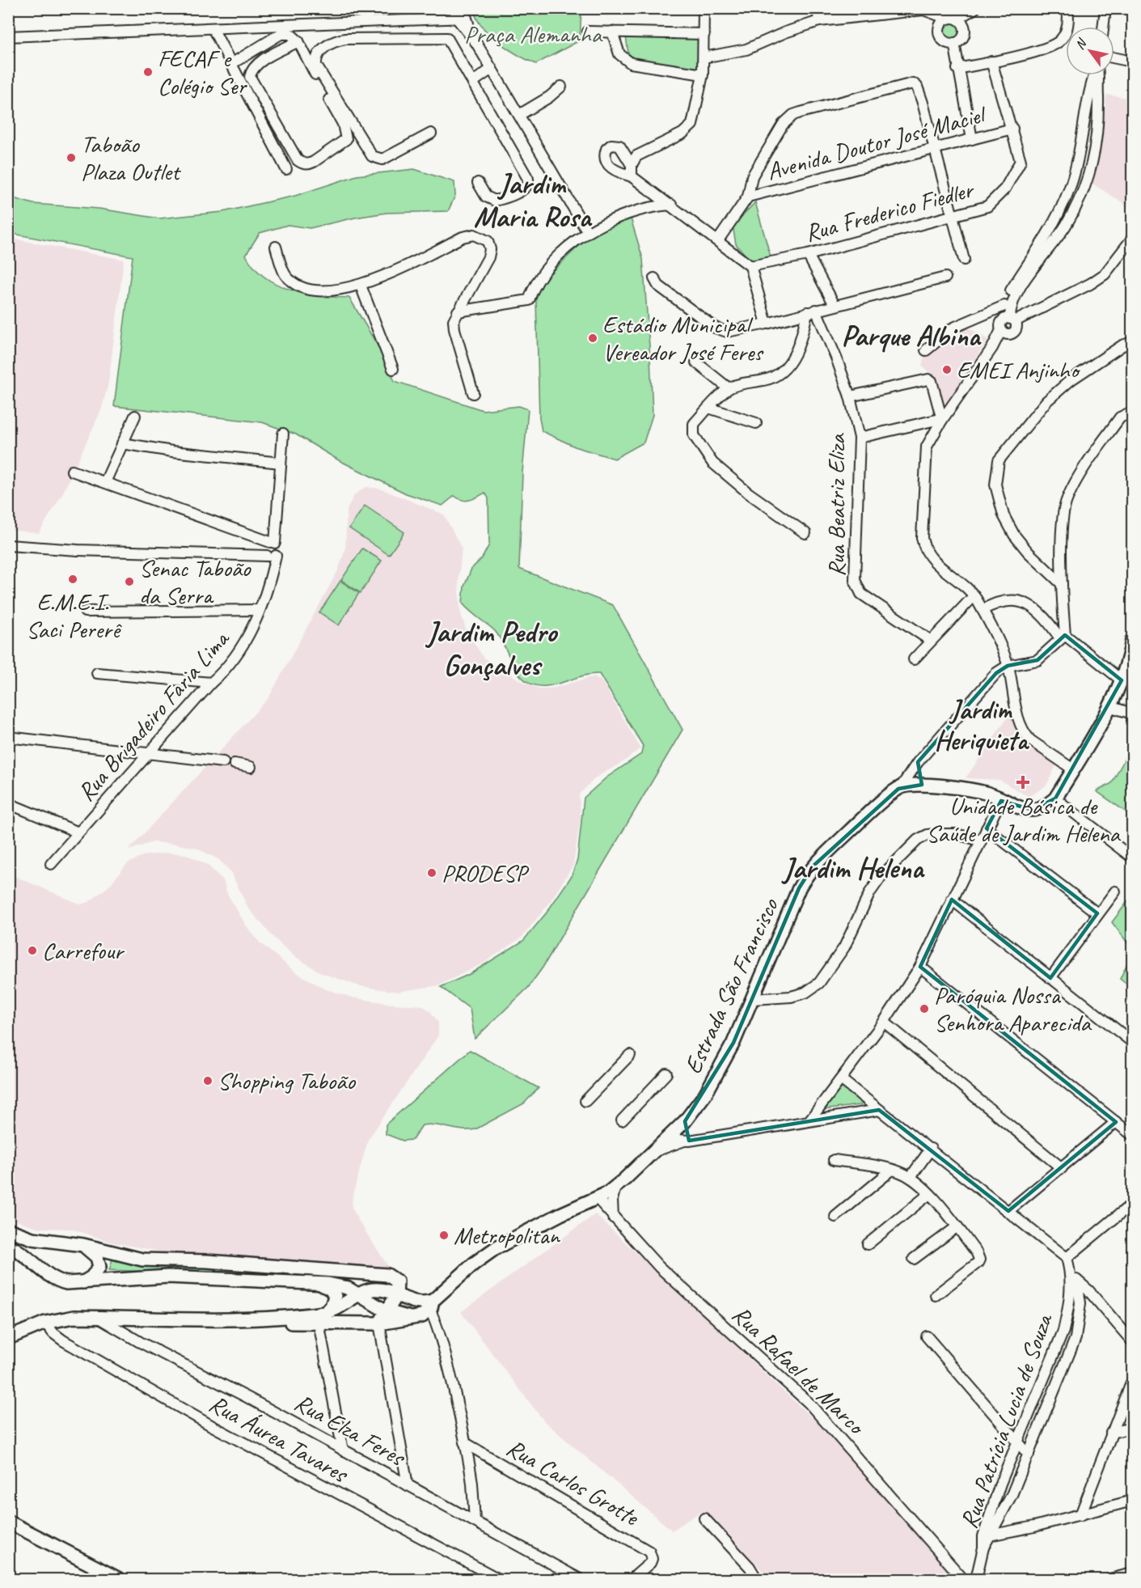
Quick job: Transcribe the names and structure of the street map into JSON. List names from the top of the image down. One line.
{"streets":{"main road":["Estrada São Francisco"],"street":["Avenida Doutor José Maciel","Rua Frederico Fiedler","Rua Beatriz Eliza","Rua Brigadeiro Faria Lima","Rua Rafael de Marco","Rua Patrícia Lucia de Souza","Rua Elza Feres","Rua Áurea Tavares","Rua Carlos Grotte"]},"crossings":[["Avenida Doutor José Maciel","Rua Frederico Fiedler"],["Estrada São Francisco","Rua Rafael de Marco"],["Estrada São Francisco","Rua Elza Feres"],["Estrada São Francisco","Rua Áurea Tavares"]],"districts":["Jardim Maria Rosa","Parque Albina","Jardim Pedro Gonçalves","Jardim Heriquieta","Jardim Helena"],"parks":["Praça Alemanha"],"places":{"other":["FECAF e Colégio Ser","Taboão Plaza Outlet","Estádio Municipal Vereador José Feres","EMEI Anjinho","E.M.E.I. Saci Pererê","Senac Taboão da Serra","PRODESP","Carrefour","Paróquia Nossa Senhora Aparecida","Shopping Taboão","Metropolitan"],"health":["Unidade Básica de Saúde de Jardim Helena"]},"north":"top left"}
